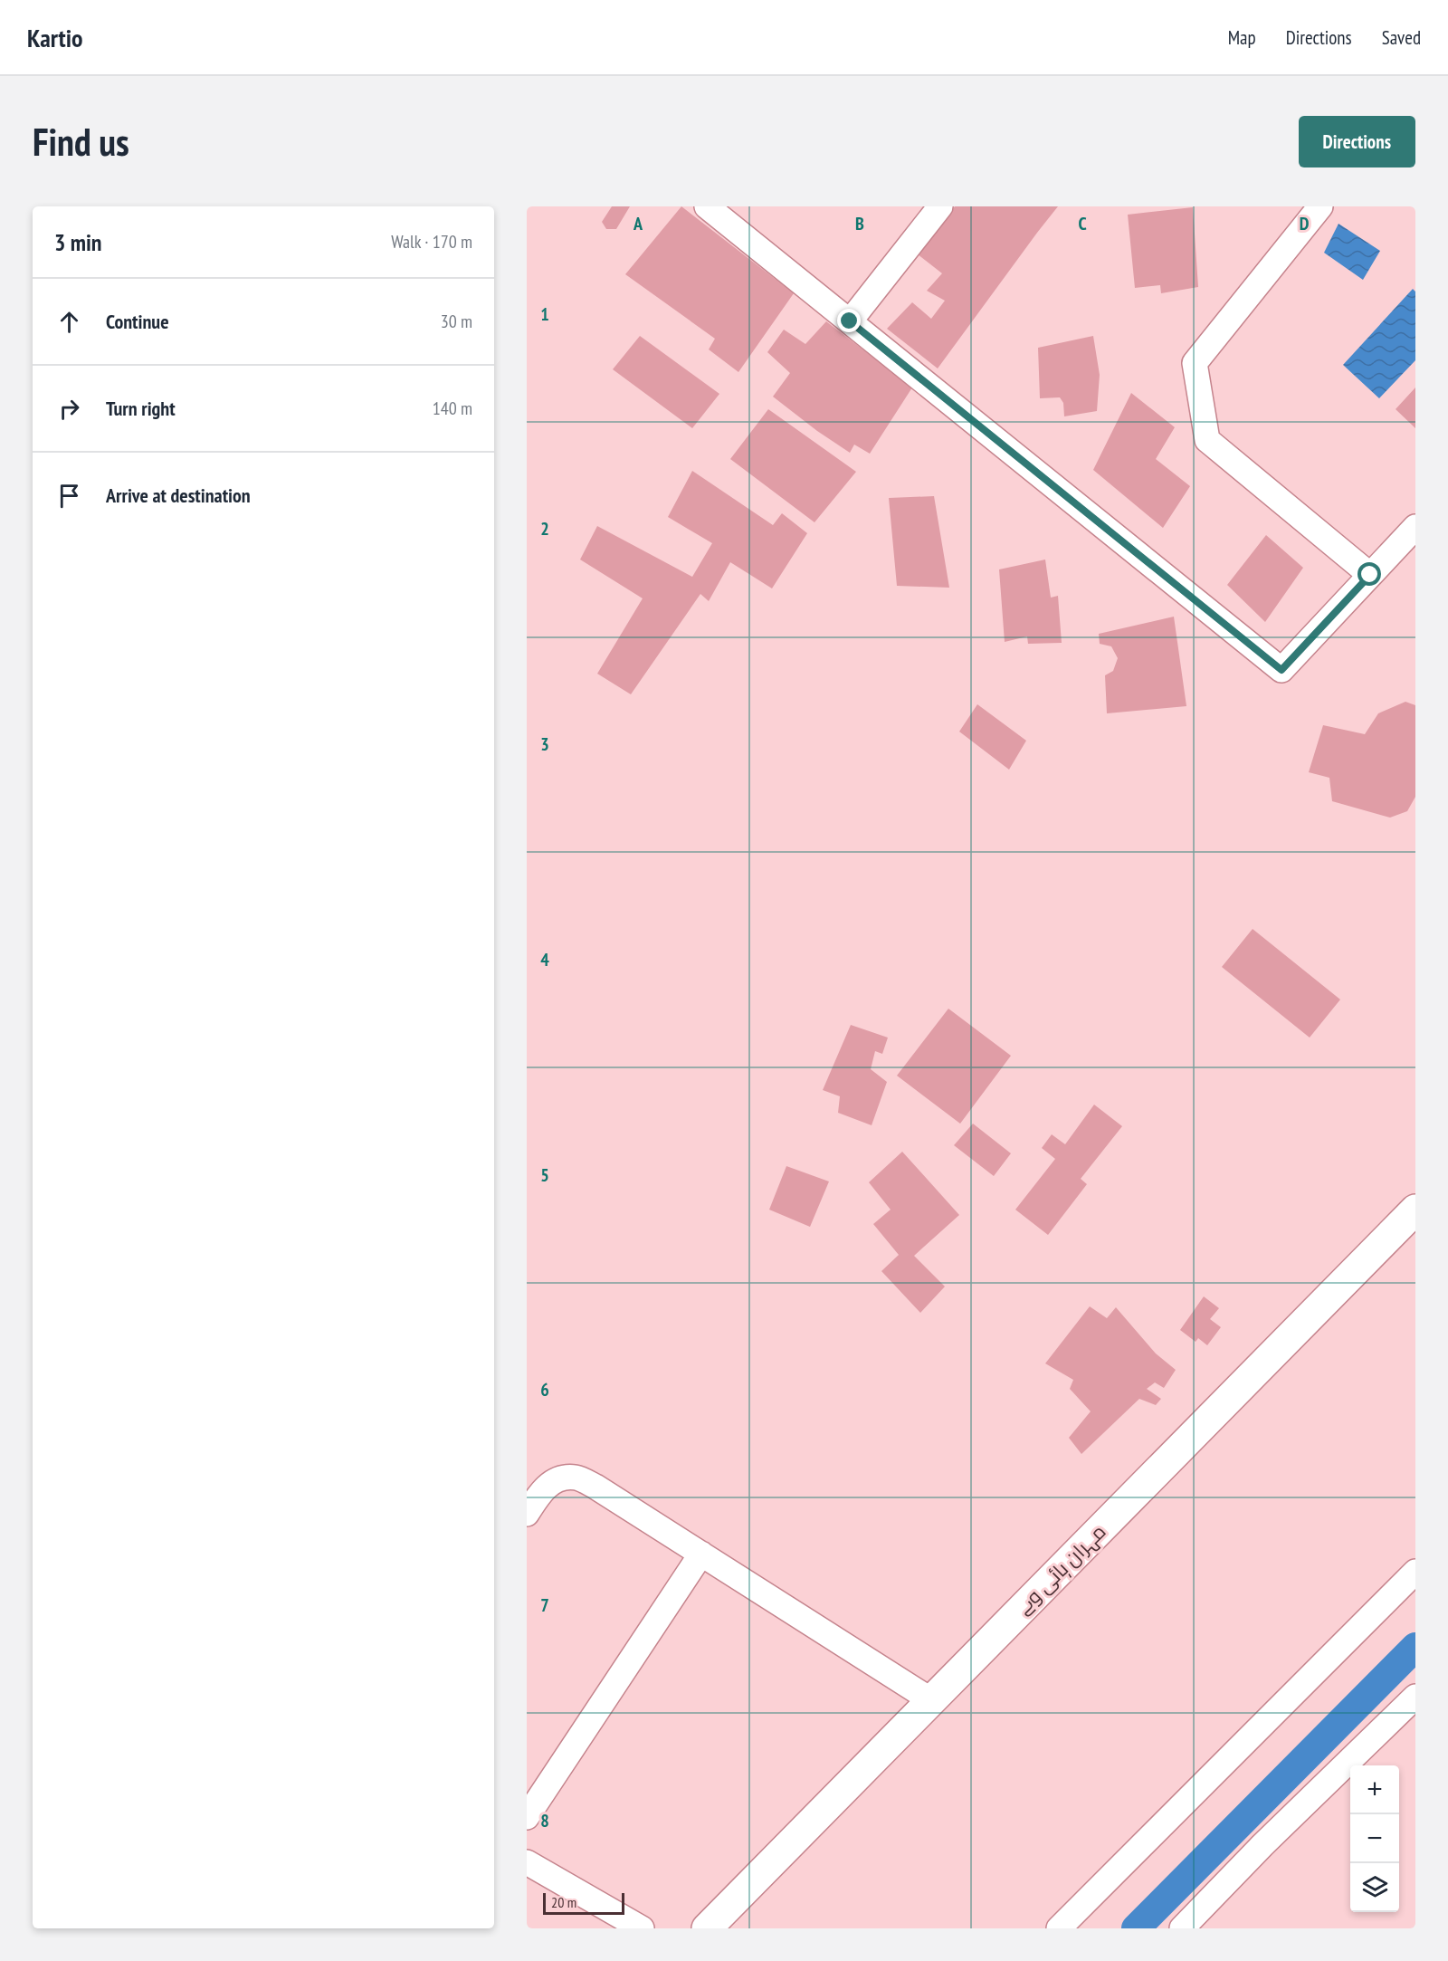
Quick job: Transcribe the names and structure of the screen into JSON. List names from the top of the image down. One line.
{"streets":{"main road":["مہران ہائی وے"]},"scale_bar":"20 m","page":{"header":"Kartio","nav":["Map","Directions","Saved"],"buttons":"Directions","title":"Find us","heading":["3 min","Walk · 170 m"],"list":[["Continue","30 m"],["Turn right","140 m"],"Arrive at destination"],"map_buttons":["+","−"],"scale":"20 m"},"grid":{"columns":["A","B","C","D"],"rows":["1","2","3","4","5","6","7","8"]}}
